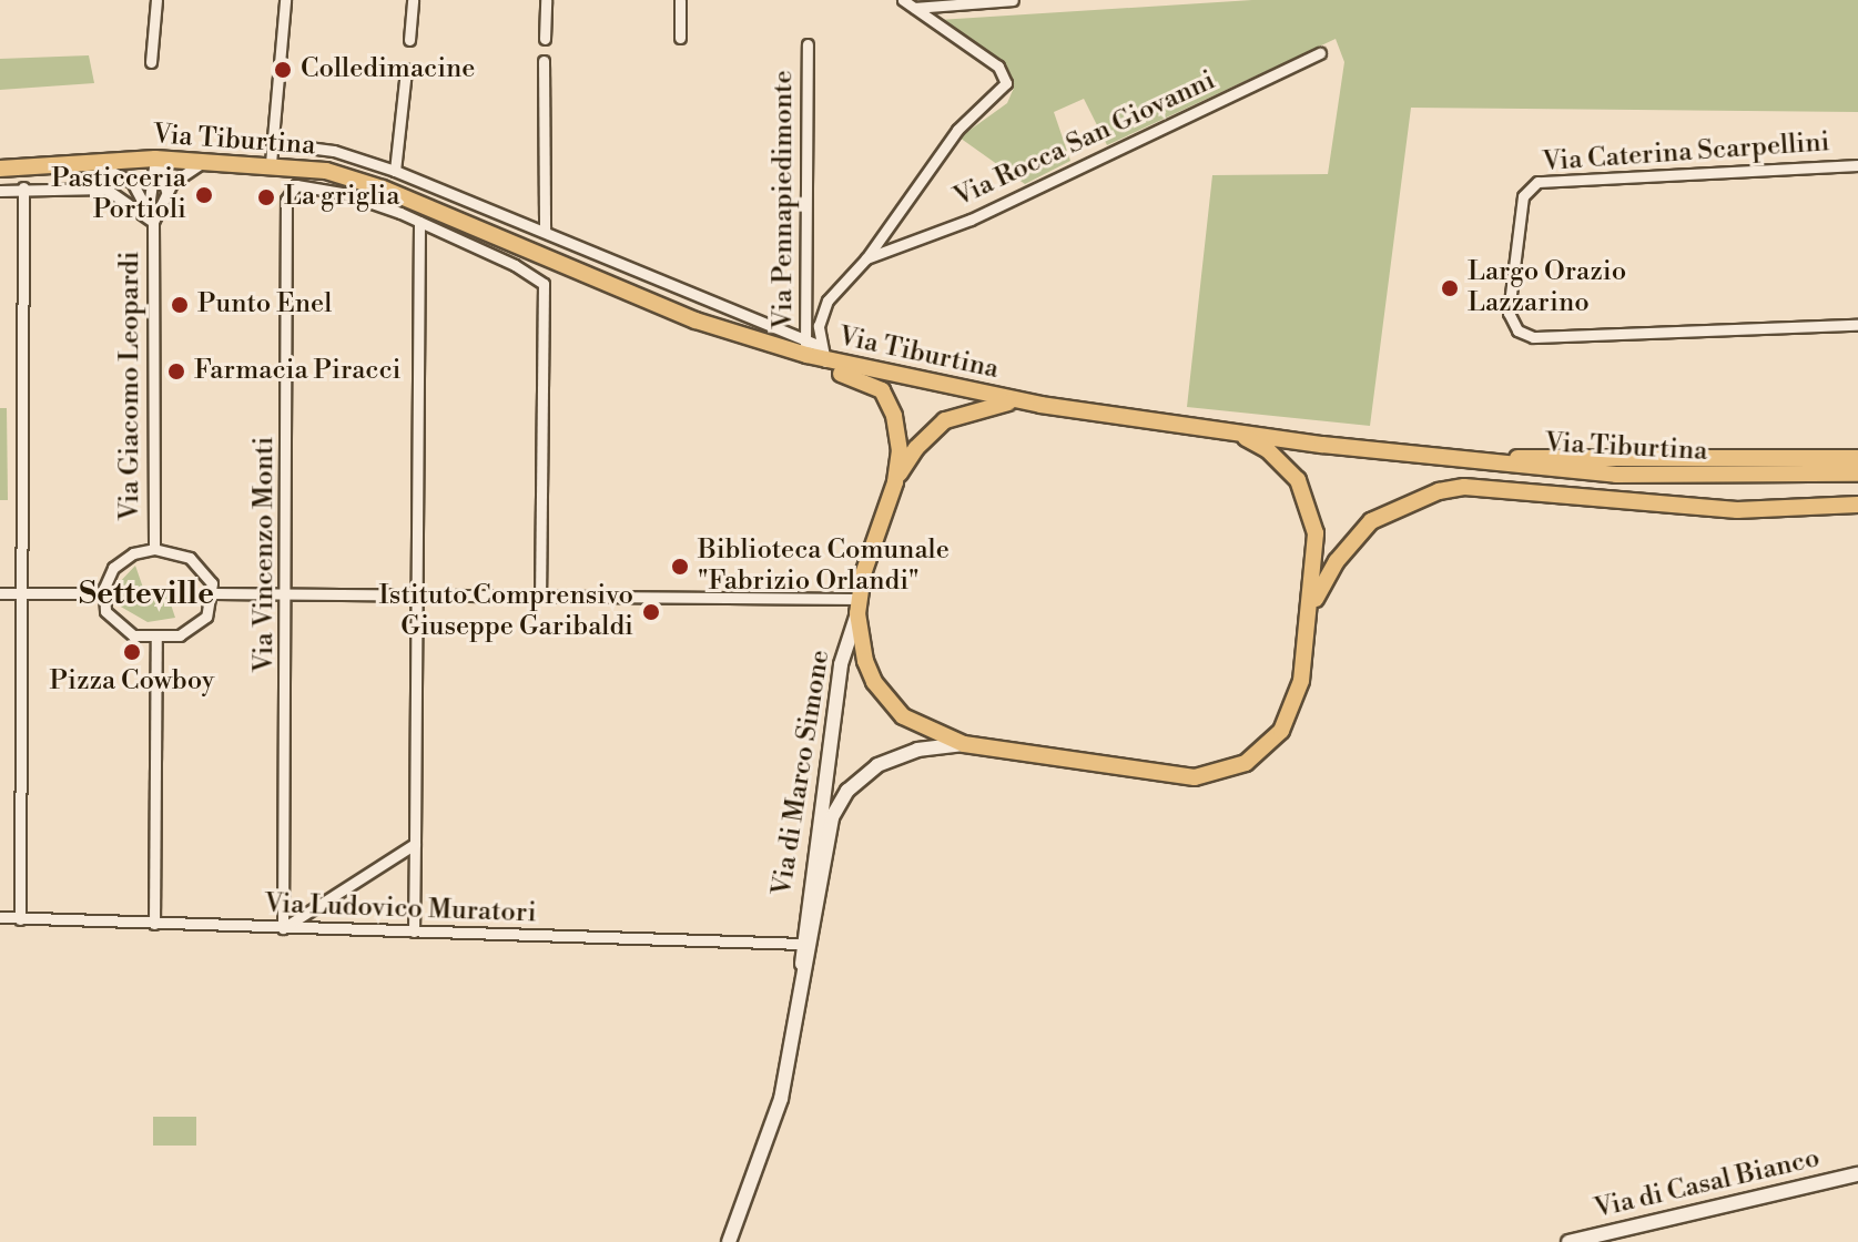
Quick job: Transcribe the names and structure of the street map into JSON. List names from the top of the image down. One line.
{"streets":{"main road":["Via Tiburtina","Via di Marco Simone","Via di Casal Bianco"],"street":["Via Rocca San Giovanni","Via Caterina Scarpellini","Via Pennapiedimonte","Via Giacomo Leopardi","Via Vincenzo Monti","Via Ludovico Muratori"]},"crossings":[["Via Tiburtina","Via Pennapiedimonte"],["Via Tiburtina","Via Giacomo Leopardi"],["Via Tiburtina","Via di Marco Simone"],["Via Vincenzo Monti","Via Ludovico Muratori"],["Via di Marco Simone","Via Ludovico Muratori"]],"districts":["Setteville"],"places":["Colledimacine","Pasticceria Portioli","La griglia","Largo Orazio Lazzarino","Punto Enel","Farmacia Piracci","Biblioteca Comunale \"Fabrizio Orlandi\"","Istituto Comprensivo Giuseppe Garibaldi","Pizza Cowboy"]}
